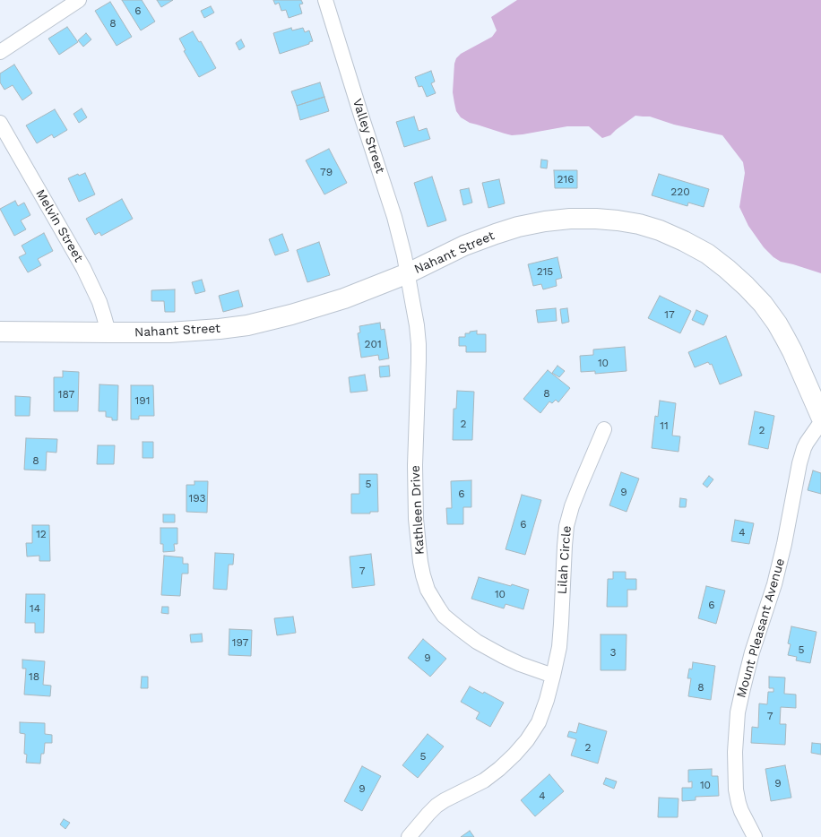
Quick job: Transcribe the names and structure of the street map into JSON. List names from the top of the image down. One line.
{"streets":{"main road":["Nahant Street"],"street":["Valley Street","Melvin Street","Kathleen Drive","Lilah Circle","Mount Pleasant Avenue"]},"crossings":[["Valley Street","Nahant Street"],["Valley Street","Kathleen Drive"],["Melvin Street","Nahant Street"],["Nahant Street","Kathleen Drive"],["Kathleen Drive","Lilah Circle"]],"house_numbers":["6","8","79","216","220","215","17","201","10","8","187","191","2","11","2","8","5","9","6","193","6","4","12","7","10","6","14","197","5","3","9","18","8","7","2","5","9","10","9","4"]}
